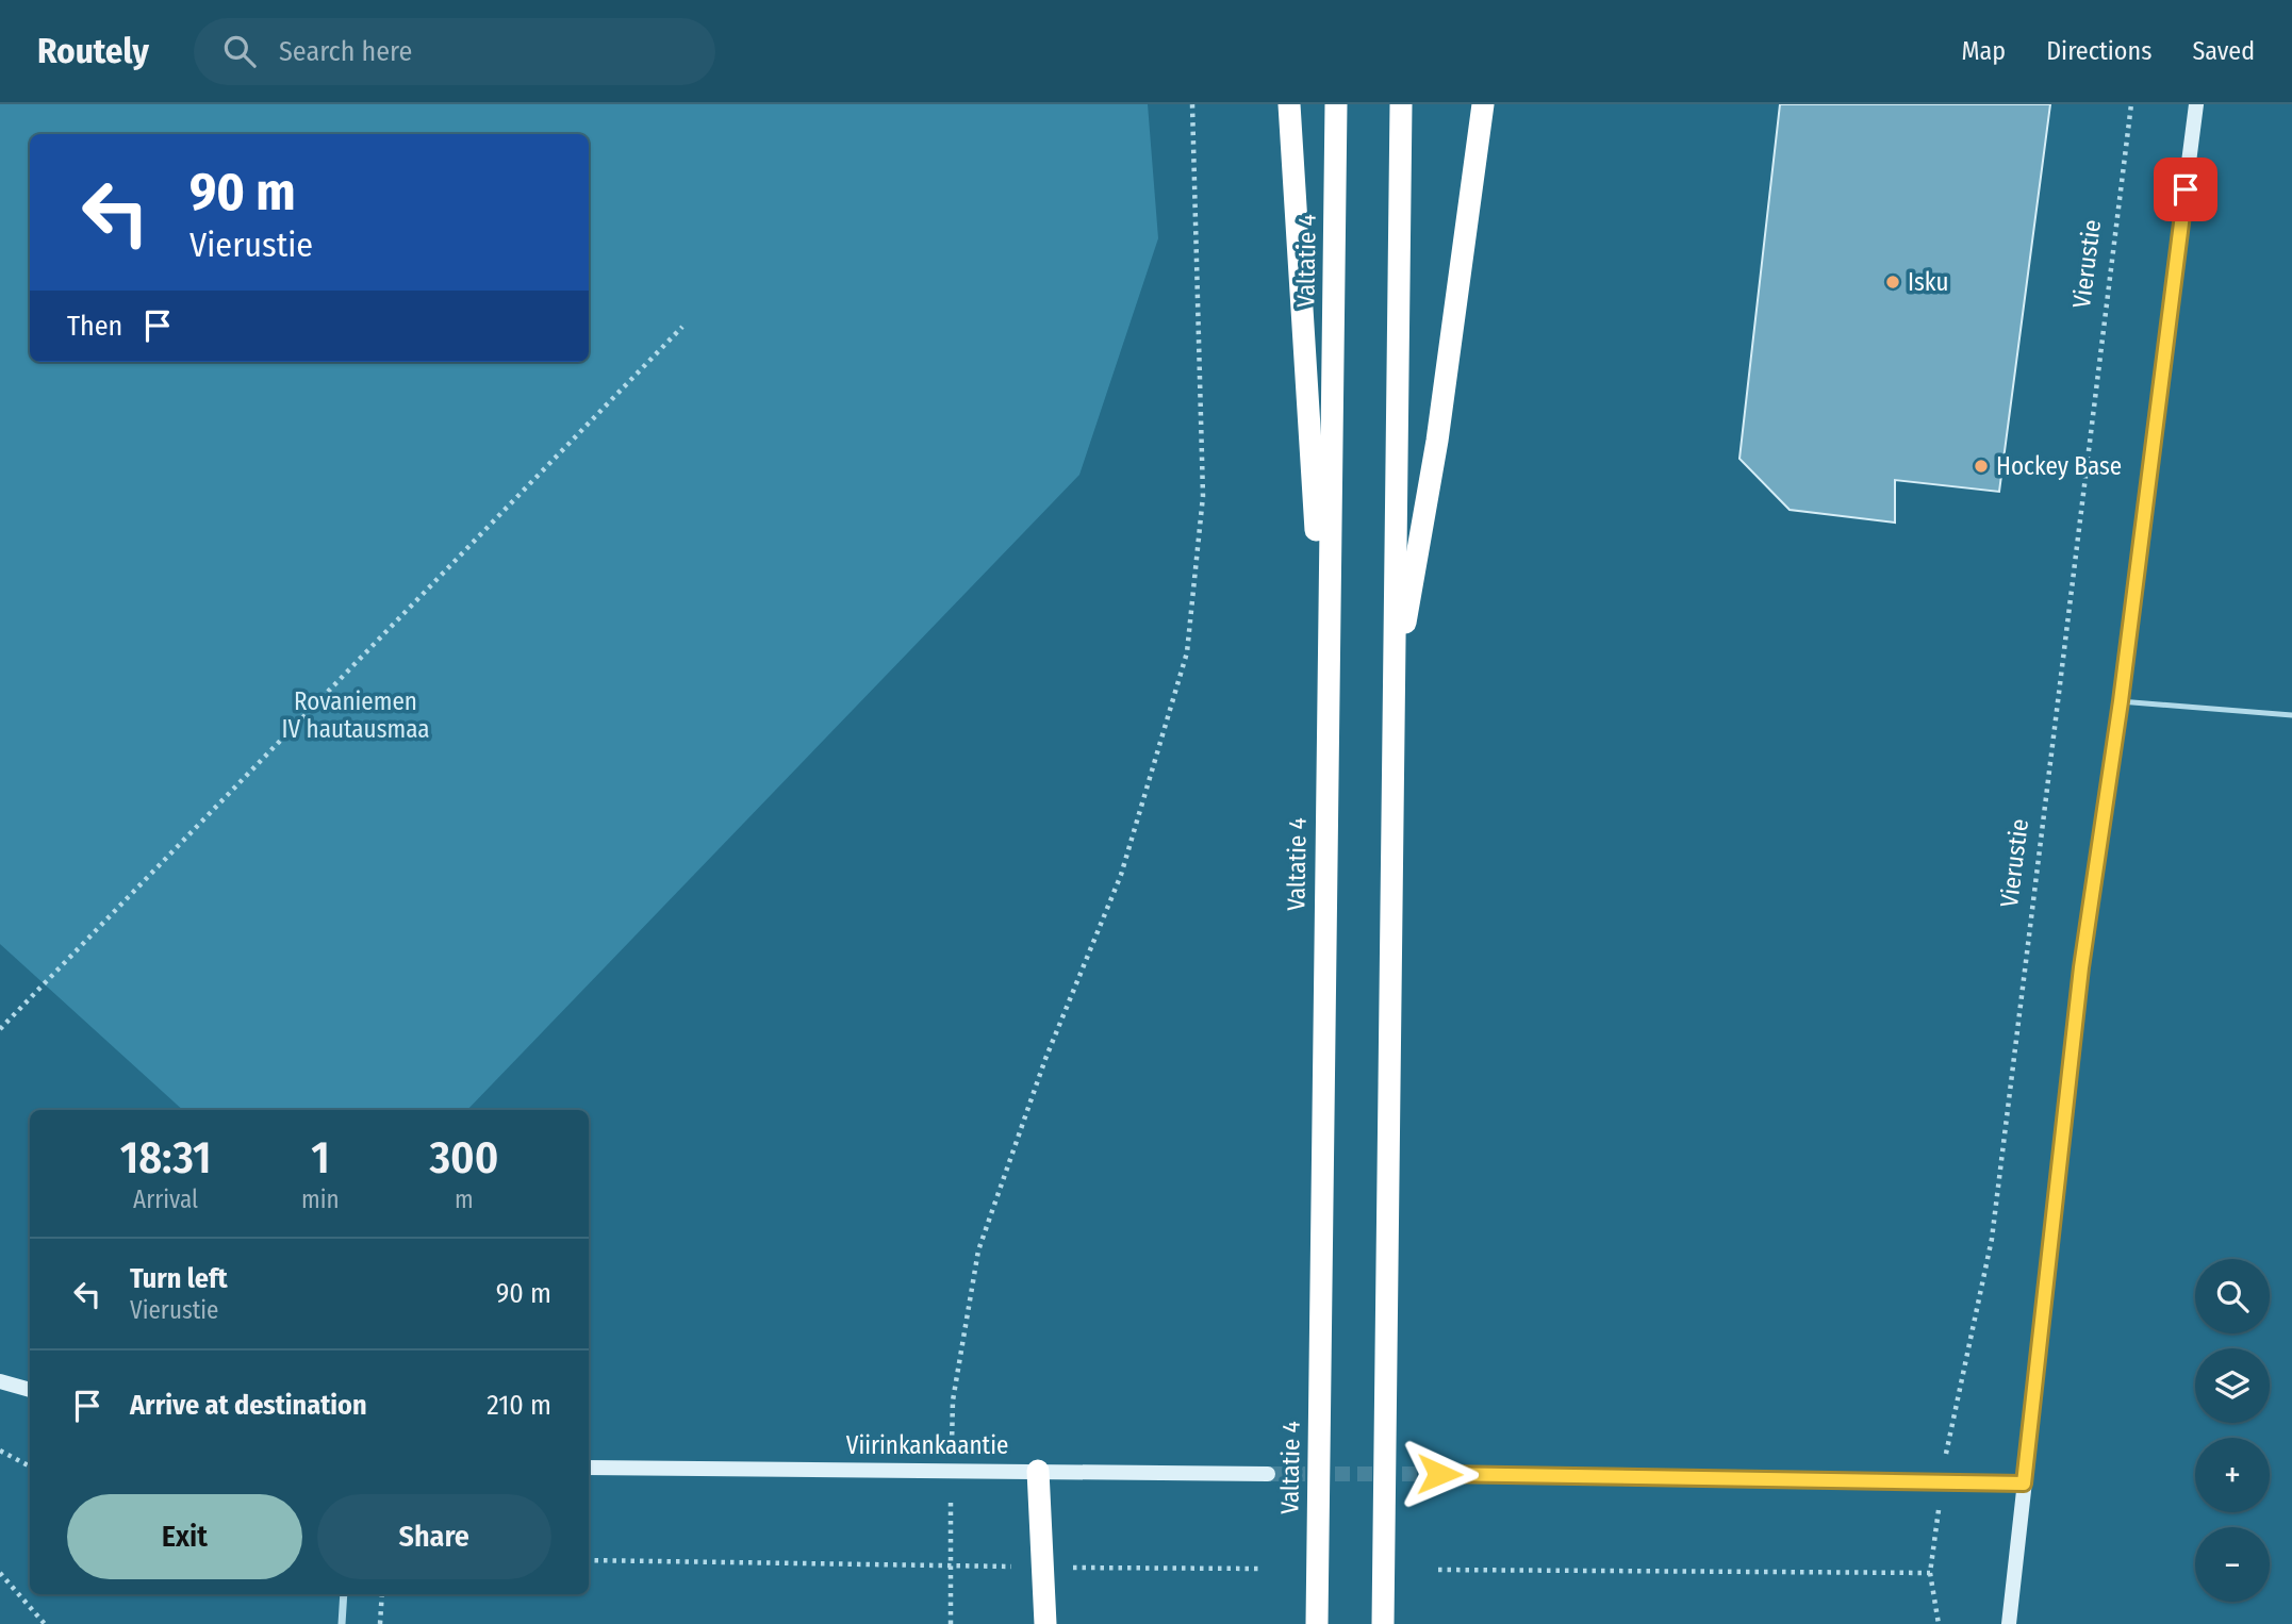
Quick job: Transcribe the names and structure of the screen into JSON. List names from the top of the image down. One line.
{"streets":{"highway":["Valtatie 4"],"street":["Viirinkankaantie"],"path":["Vierustie"]},"parks":["Rovaniemen IV hautausmaa"],"places":["Isku","Hockey Base"],"page":{"header":"Routely","search":"Search here","nav":["Map","Directions","Saved"],"turn":["90 m","Vierustie"],"then":"Then","eta":["18:31","Arrival","1","min","300","m"],"list":[{"name":"Turn left","note":"Vierustie","value":"90 m"},{"name":"Arrive at destination","value":"210 m"}],"map_buttons":["+","−"],"buttons":["Exit","Share"]}}
